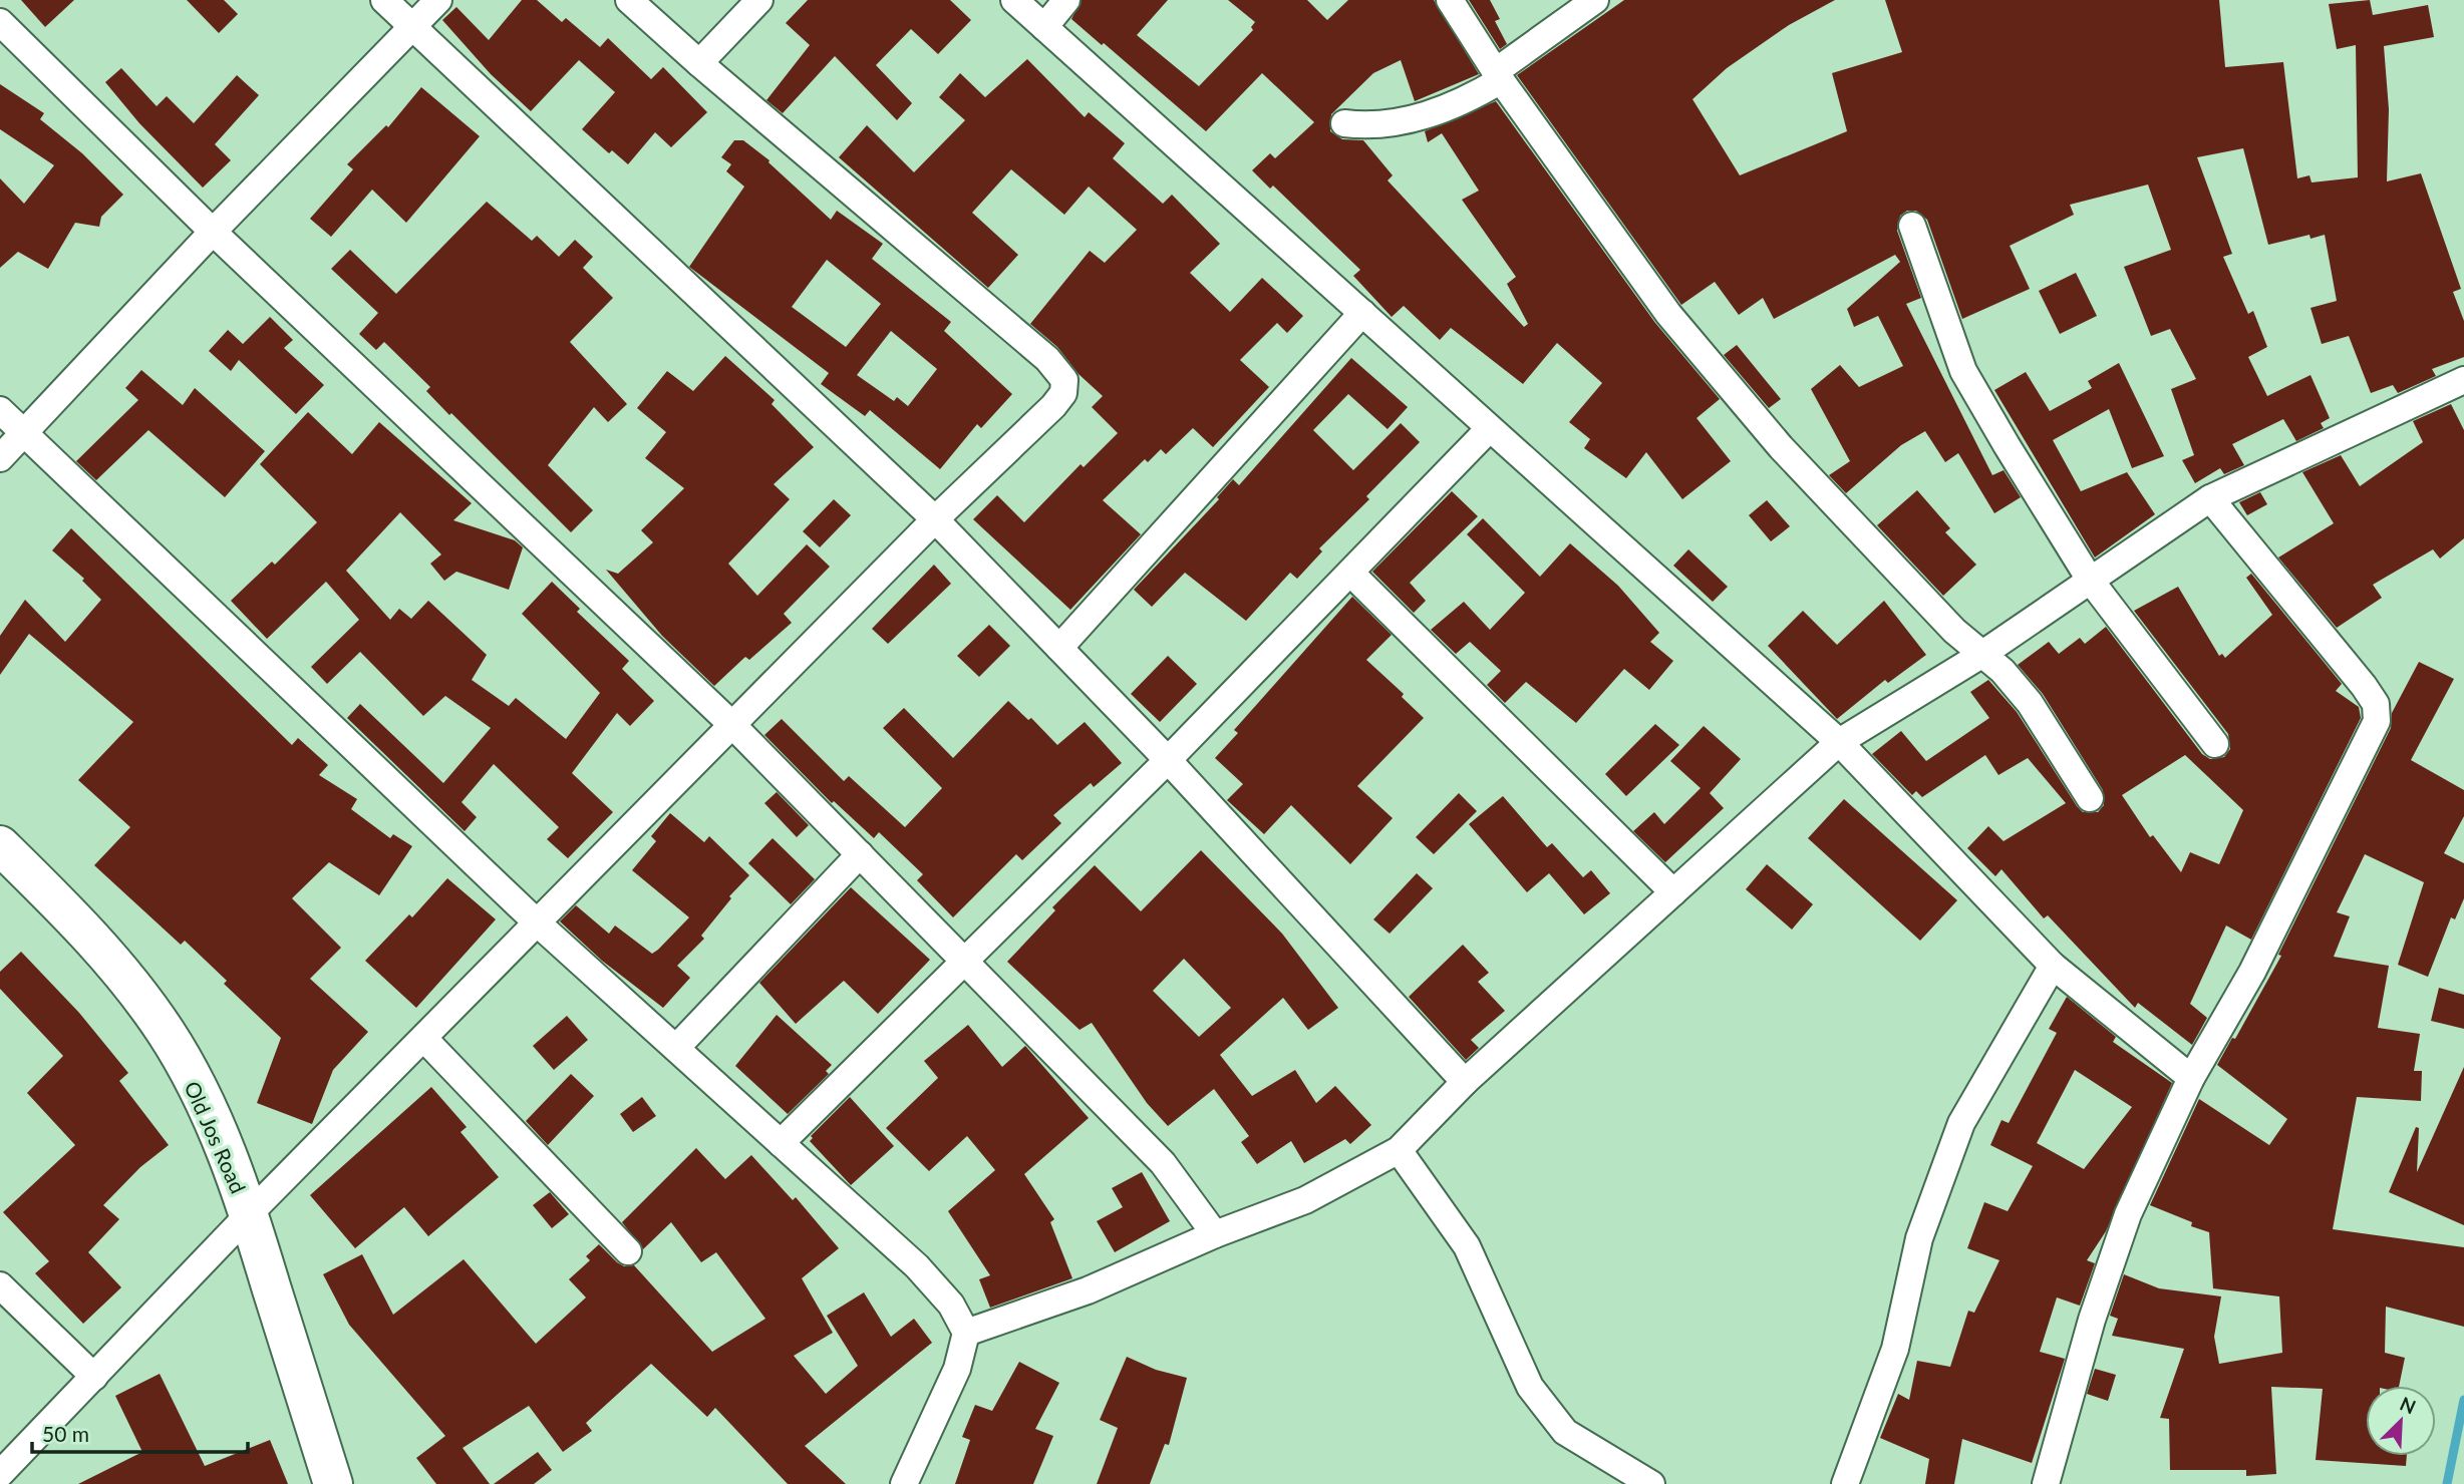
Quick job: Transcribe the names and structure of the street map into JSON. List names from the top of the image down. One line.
{"streets":{"main road":["Old Jos Road"]},"scale_bar":"50 m","north":"top right"}
